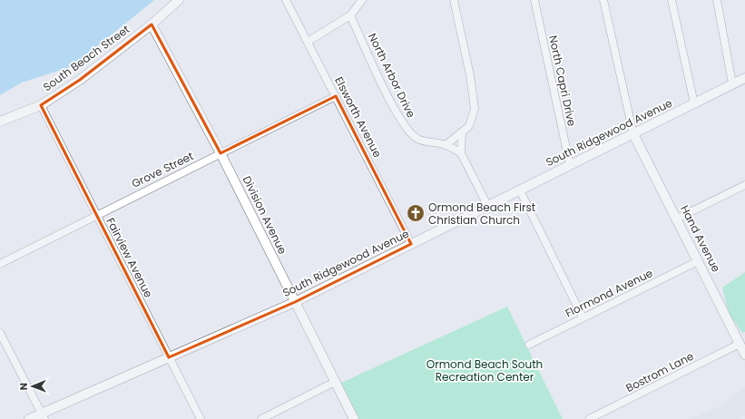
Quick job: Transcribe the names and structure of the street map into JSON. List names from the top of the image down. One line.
{"streets":{"street":["South Beach Street","North Arbor Drive","North Capri Drive","Elsworth Avenue","South Ridgewood Avenue","Grove Street","Division Avenue","Hand Avenue","Fairview Avenue","Flormond Avenue","Bostrom Lane"]},"crossings":[["South Beach Street","Division Avenue"],["South Beach Street","Fairview Avenue"],["North Capri Drive","South Ridgewood Avenue"],["Elsworth Avenue","South Ridgewood Avenue"],["Elsworth Avenue","Grove Street"],["South Ridgewood Avenue","Division Avenue"],["South Ridgewood Avenue","Hand Avenue"],["South Ridgewood Avenue","Fairview Avenue"],["Grove Street","Division Avenue"],["Grove Street","Fairview Avenue"],["Hand Avenue","Flormond Avenue"],["Hand Avenue","Bostrom Lane"]],"parks":["Ormond Beach South Recreation Center"],"places":{"church":["Ormond Beach First Christian Church"]},"north":"left"}
